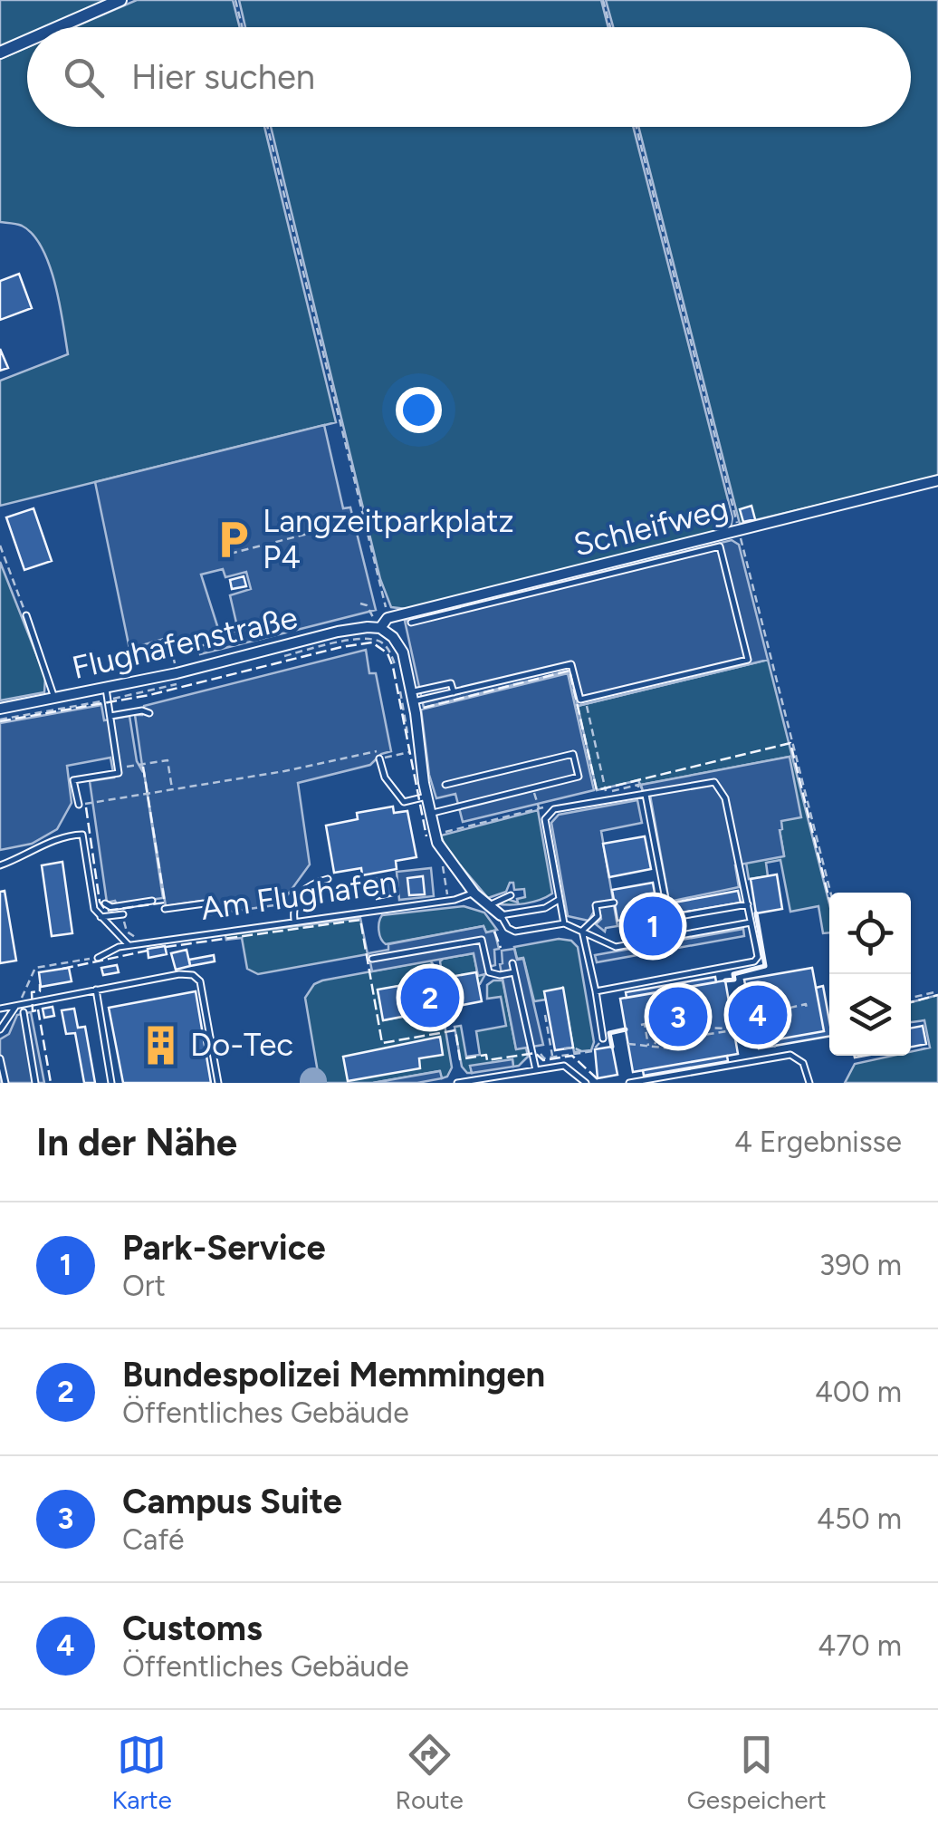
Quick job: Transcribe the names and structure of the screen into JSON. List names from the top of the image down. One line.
{"streets":{"street":["Schleifweg","Flughafenstraße"],"lane":["Am Flughafen"]},"places":{"parking":["Langzeitparkplatz P4"],"building":["Do-Tec"]},"page":{"search":"Hier suchen","pins":["1","2","4","3"],"heading":["In der Nähe","4 Ergebnisse"],"list":[{"mark":"1","name":"Park-Service","note":"Ort","value":"390 m"},{"mark":"2","name":"Bundespolizei Memmingen","note":"Öffentliches Gebäude","value":"400 m"},{"mark":"3","name":"Campus Suite","note":"Café","value":"450 m"},{"mark":"4","name":"Customs","note":"Öffentliches Gebäude","value":"470 m"}],"nav":["Karte","Route","Gespeichert"]}}
